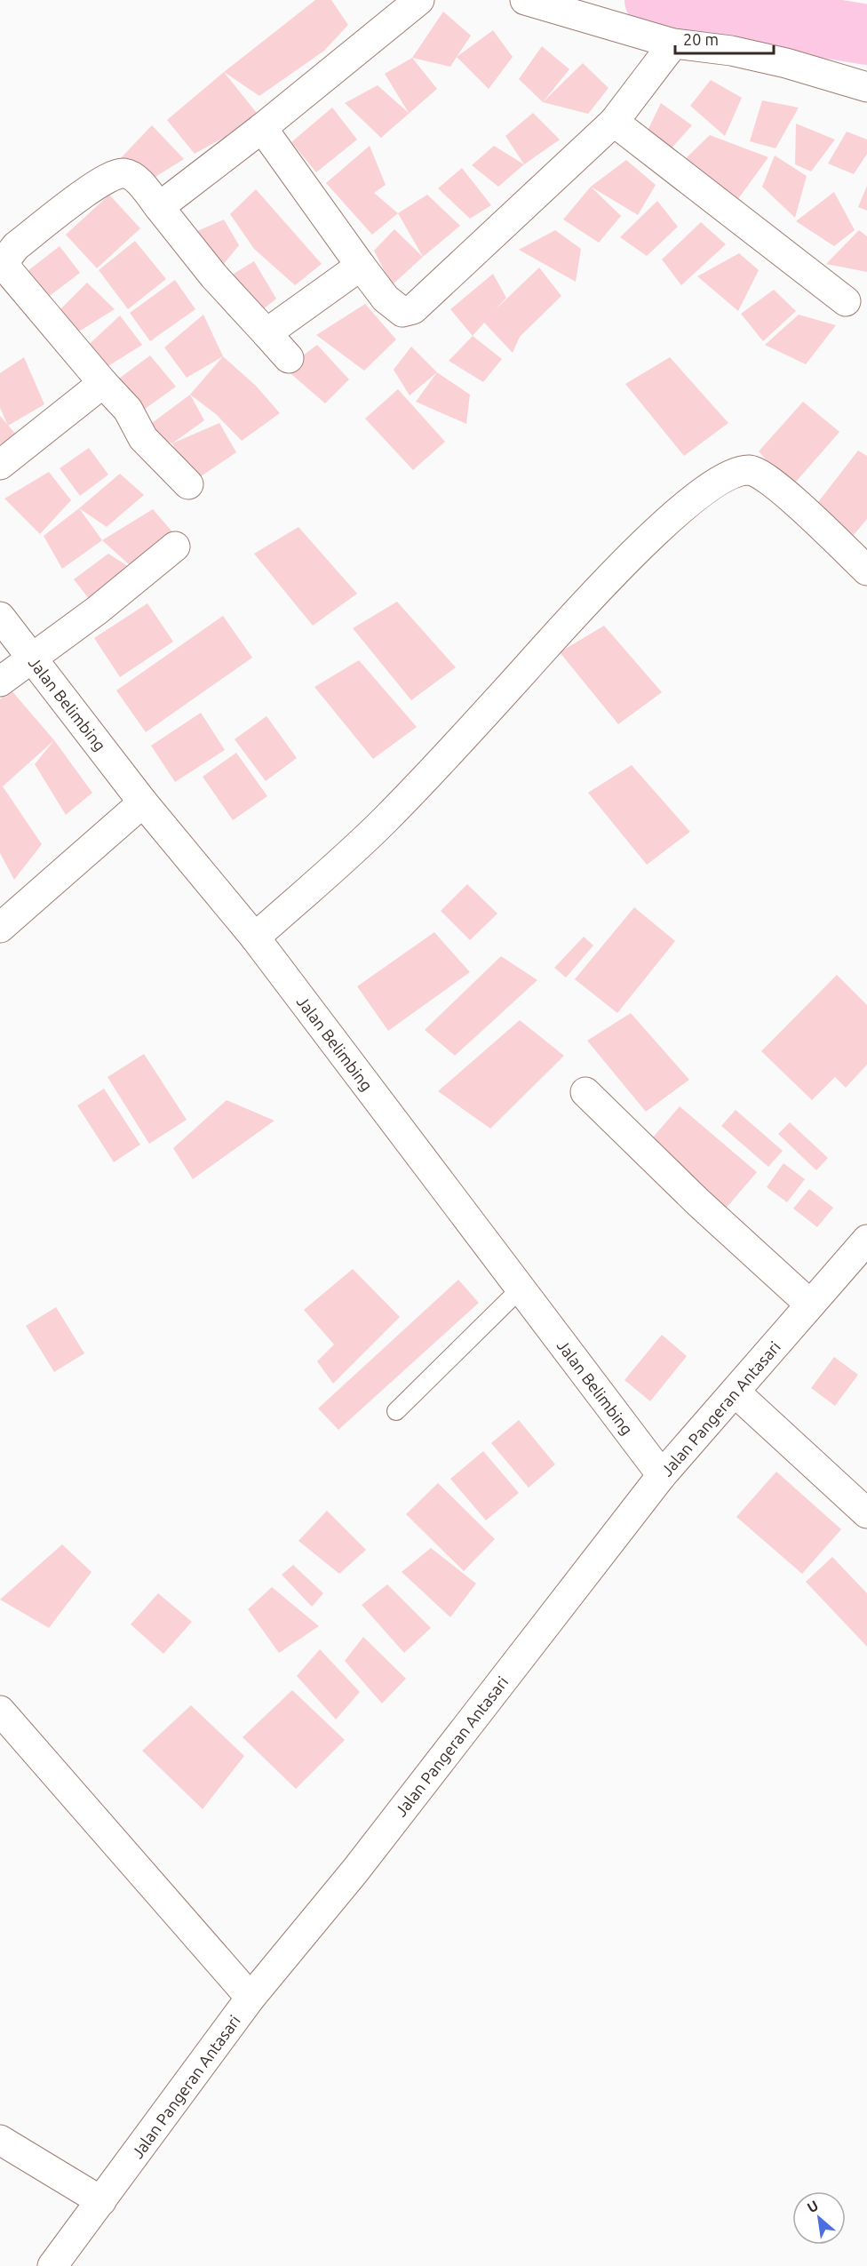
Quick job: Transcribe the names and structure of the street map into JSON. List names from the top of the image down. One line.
{"streets":{"street":["Jalan Belimbing","Jalan Pangeran Antasari"]},"crossings":[["Jalan Belimbing","Jalan Pangeran Antasari"]],"scale_bar":"20 m","north":"top left"}
